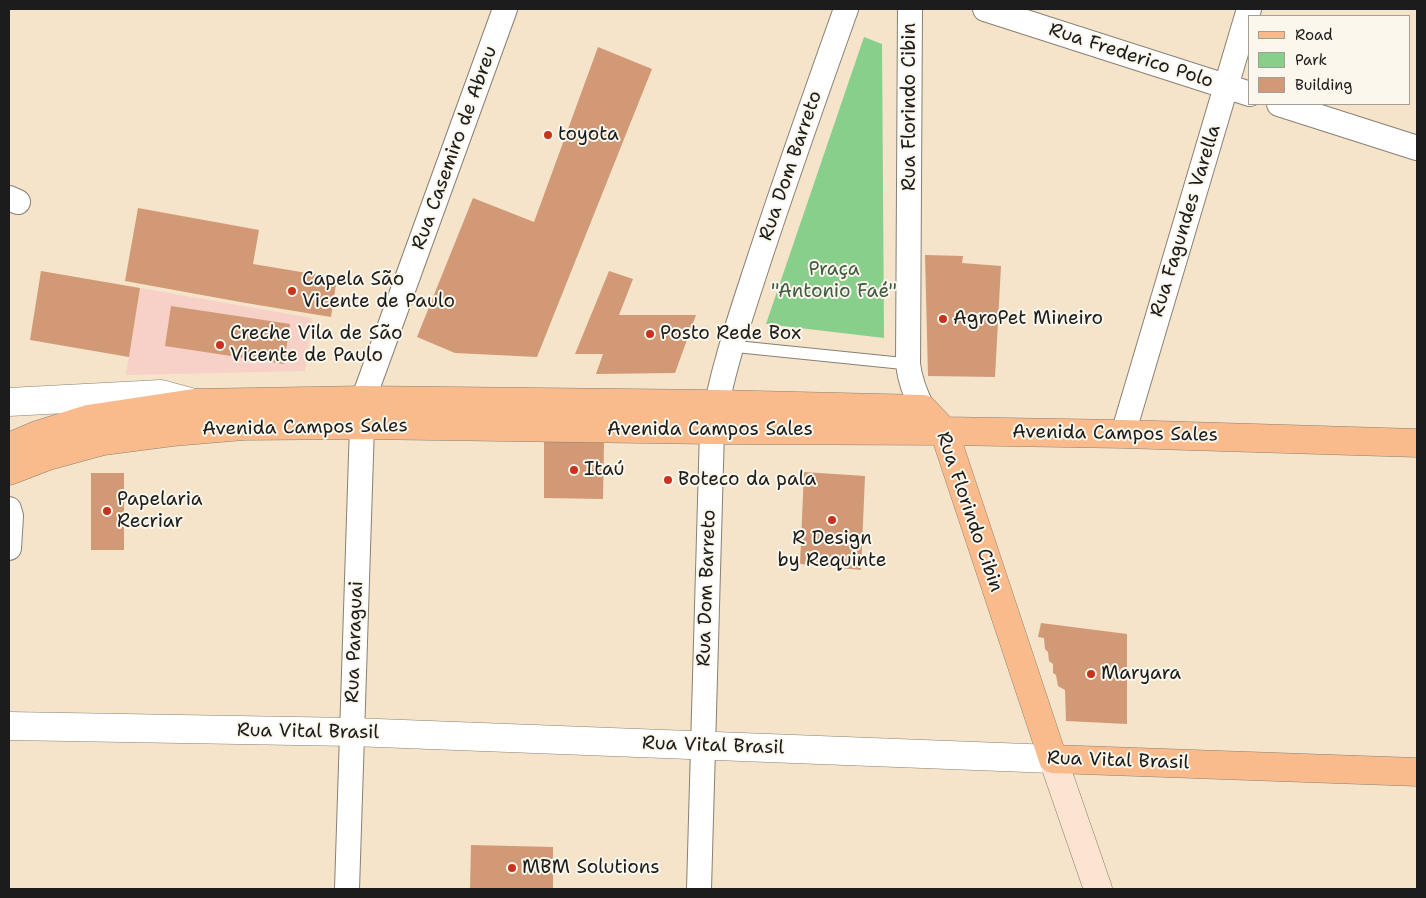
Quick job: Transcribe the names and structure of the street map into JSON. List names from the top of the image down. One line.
{"streets":{"main road":["Rua Florindo Cibin","Avenida Campos Sales","Rua Vital Brasil"],"street":["Rua Frederico Polo","Rua Casemiro de Abreu","Rua Dom Barreto","Rua Fagundes Varella","Rua Paraguai"]},"crossings":[["Rua Frederico Polo","Rua Fagundes Varella"],["Rua Florindo Cibin","Avenida Campos Sales"],["Rua Florindo Cibin","Rua Vital Brasil"],["Rua Casemiro de Abreu","Avenida Campos Sales"],["Rua Casemiro de Abreu","Rua Paraguai"],["Rua Dom Barreto","Avenida Campos Sales"],["Rua Dom Barreto","Rua Vital Brasil"],["Rua Fagundes Varella","Avenida Campos Sales"],["Avenida Campos Sales","Rua Paraguai"],["Rua Paraguai","Rua Vital Brasil"]],"parks":["Praça \"Antonio Faé\""],"places":["toyota","Capela São Vicente de Paulo","AgroPet Mineiro","Posto Rede Box","Creche Vila de São Vicente de Paulo","Itaú","Boteco da pala","Papelaria Recriar","R Design by Requinte","Maryara","MBM Solutions"],"legend":["Road","Park","Building"]}
